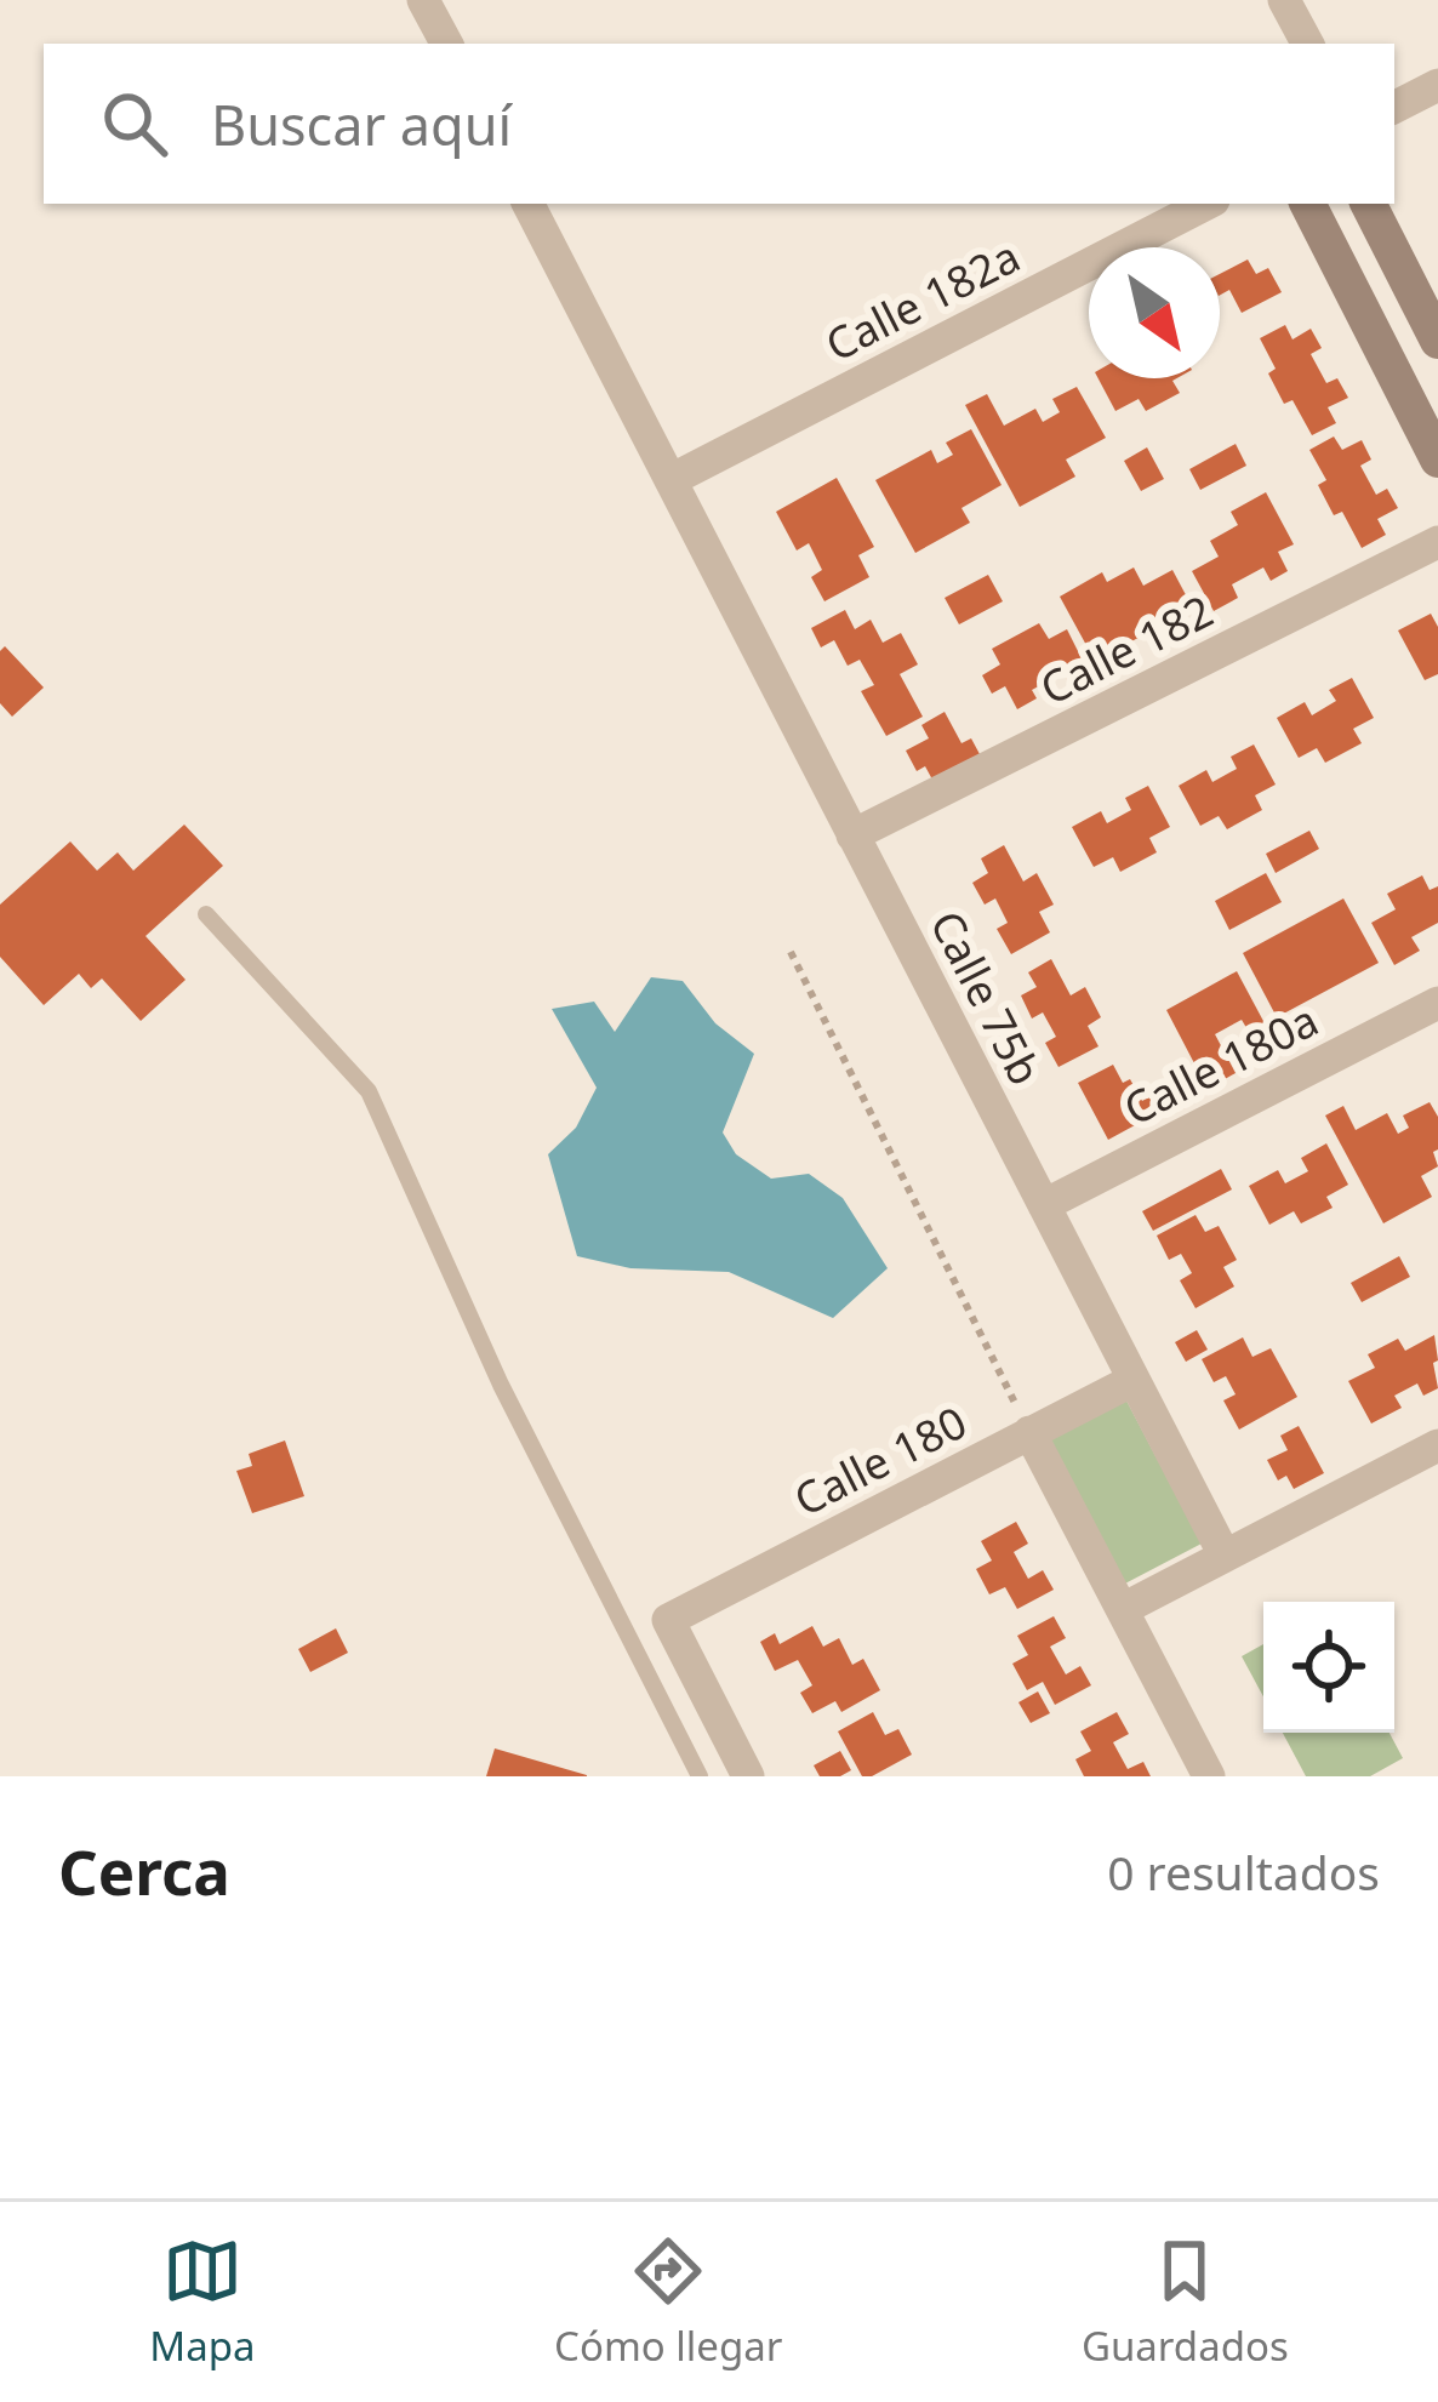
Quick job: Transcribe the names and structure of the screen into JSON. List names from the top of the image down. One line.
{"streets":{"street":["Calle 182a","Calle 182","Calle 75b","Calle 180a","Calle 180"]},"crossings":[["Calle 182a","Calle 75b"],["Calle 182","Calle 75b"],["Calle 75b","Calle 180a"],["Calle 75b","Calle 180"]],"north":"bottom right","page":{"search":"Buscar aquí","heading":["Cerca","0 resultados"],"nav":["Mapa","Cómo llegar","Guardados"]}}
